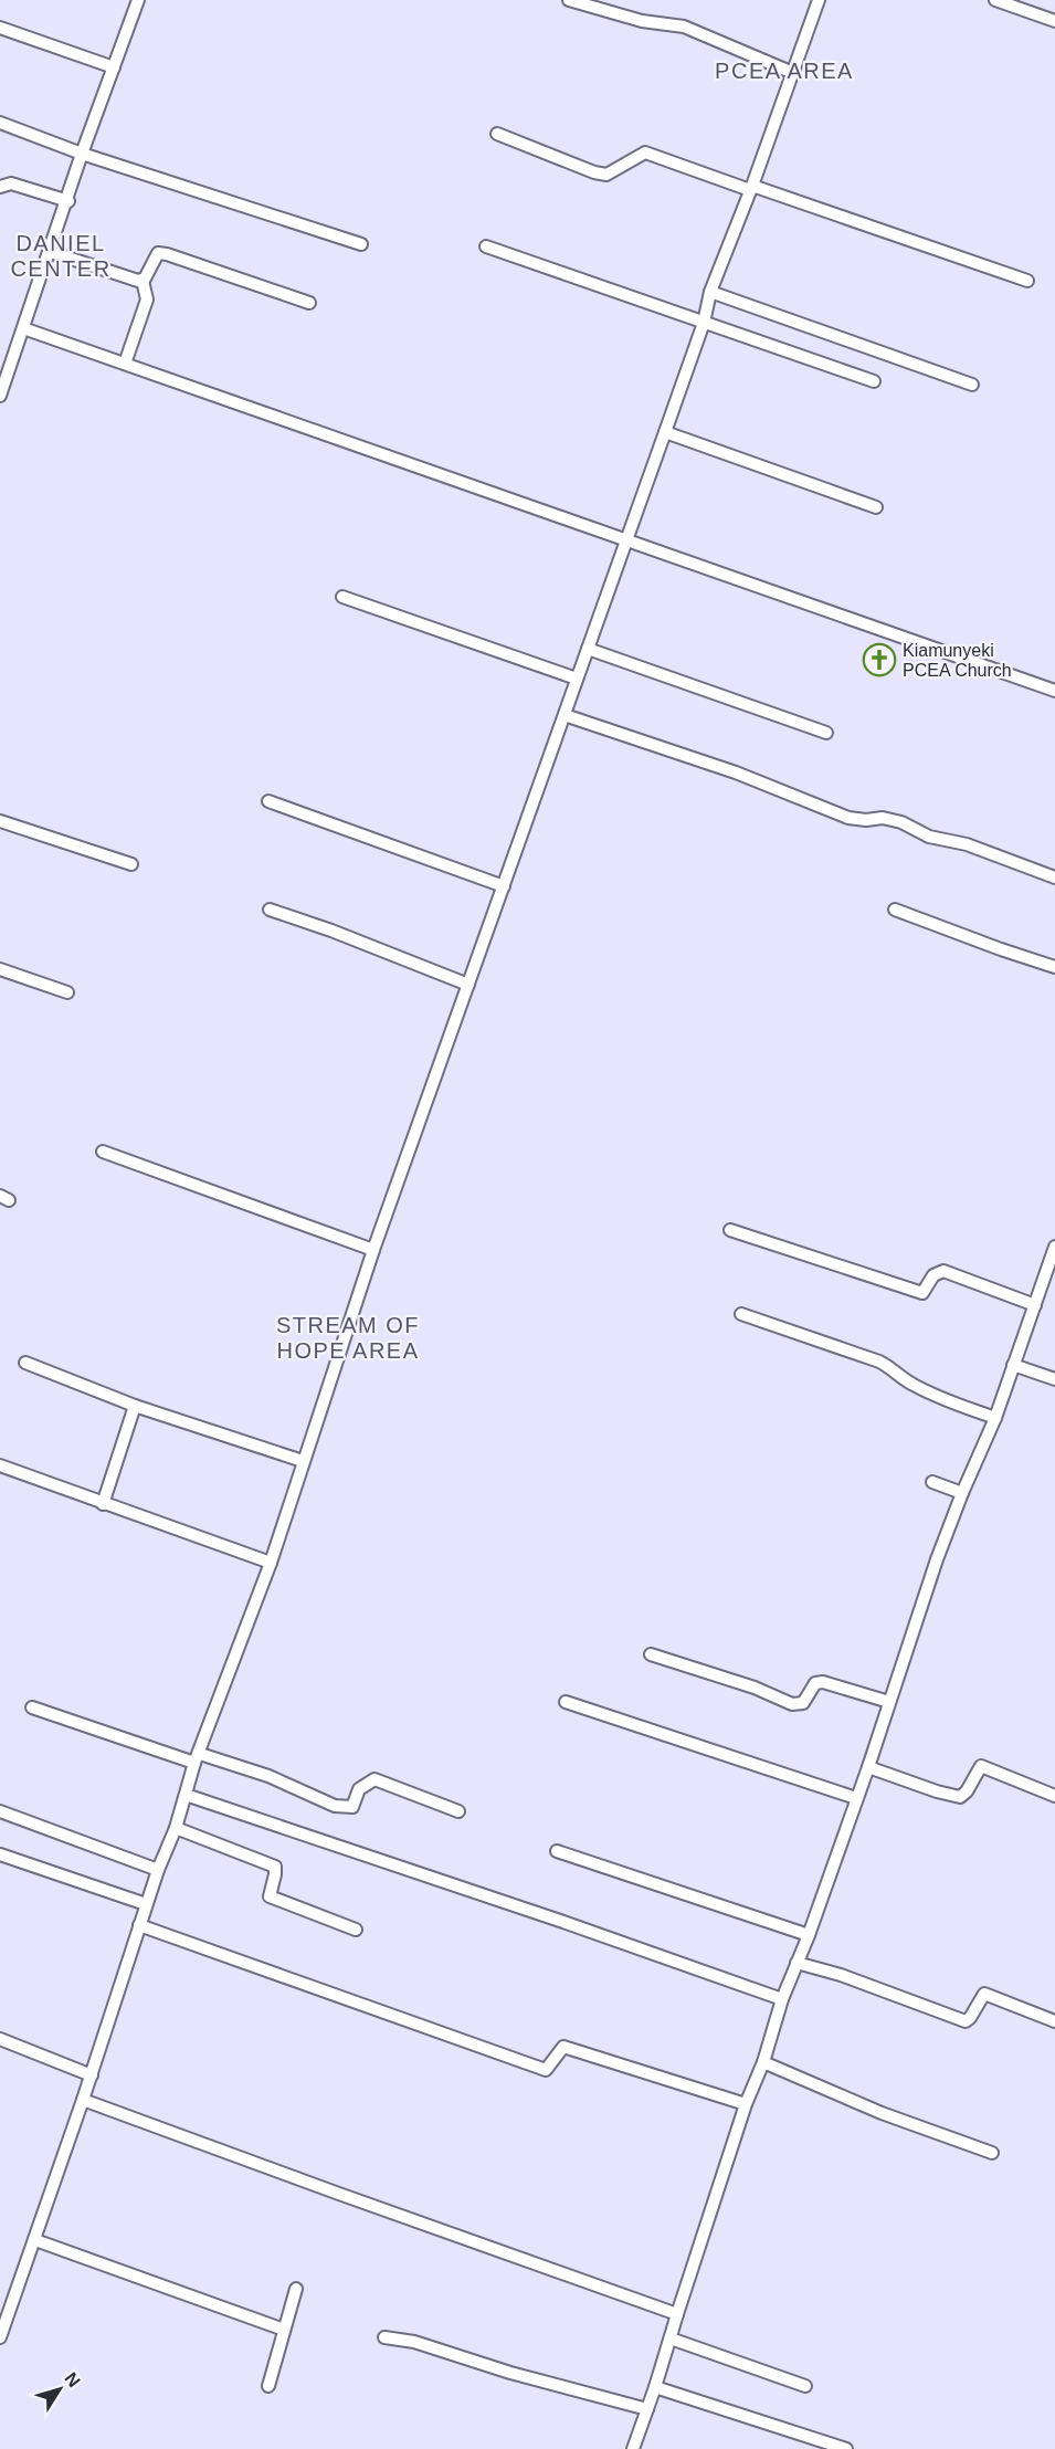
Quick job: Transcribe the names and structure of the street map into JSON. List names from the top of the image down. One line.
{"districts":["PCEA AREA","DANIEL CENTER","STREAM OF HOPE AREA"],"places":{"church":["Kiamunyeki PCEA Church"]},"north":"top right"}
